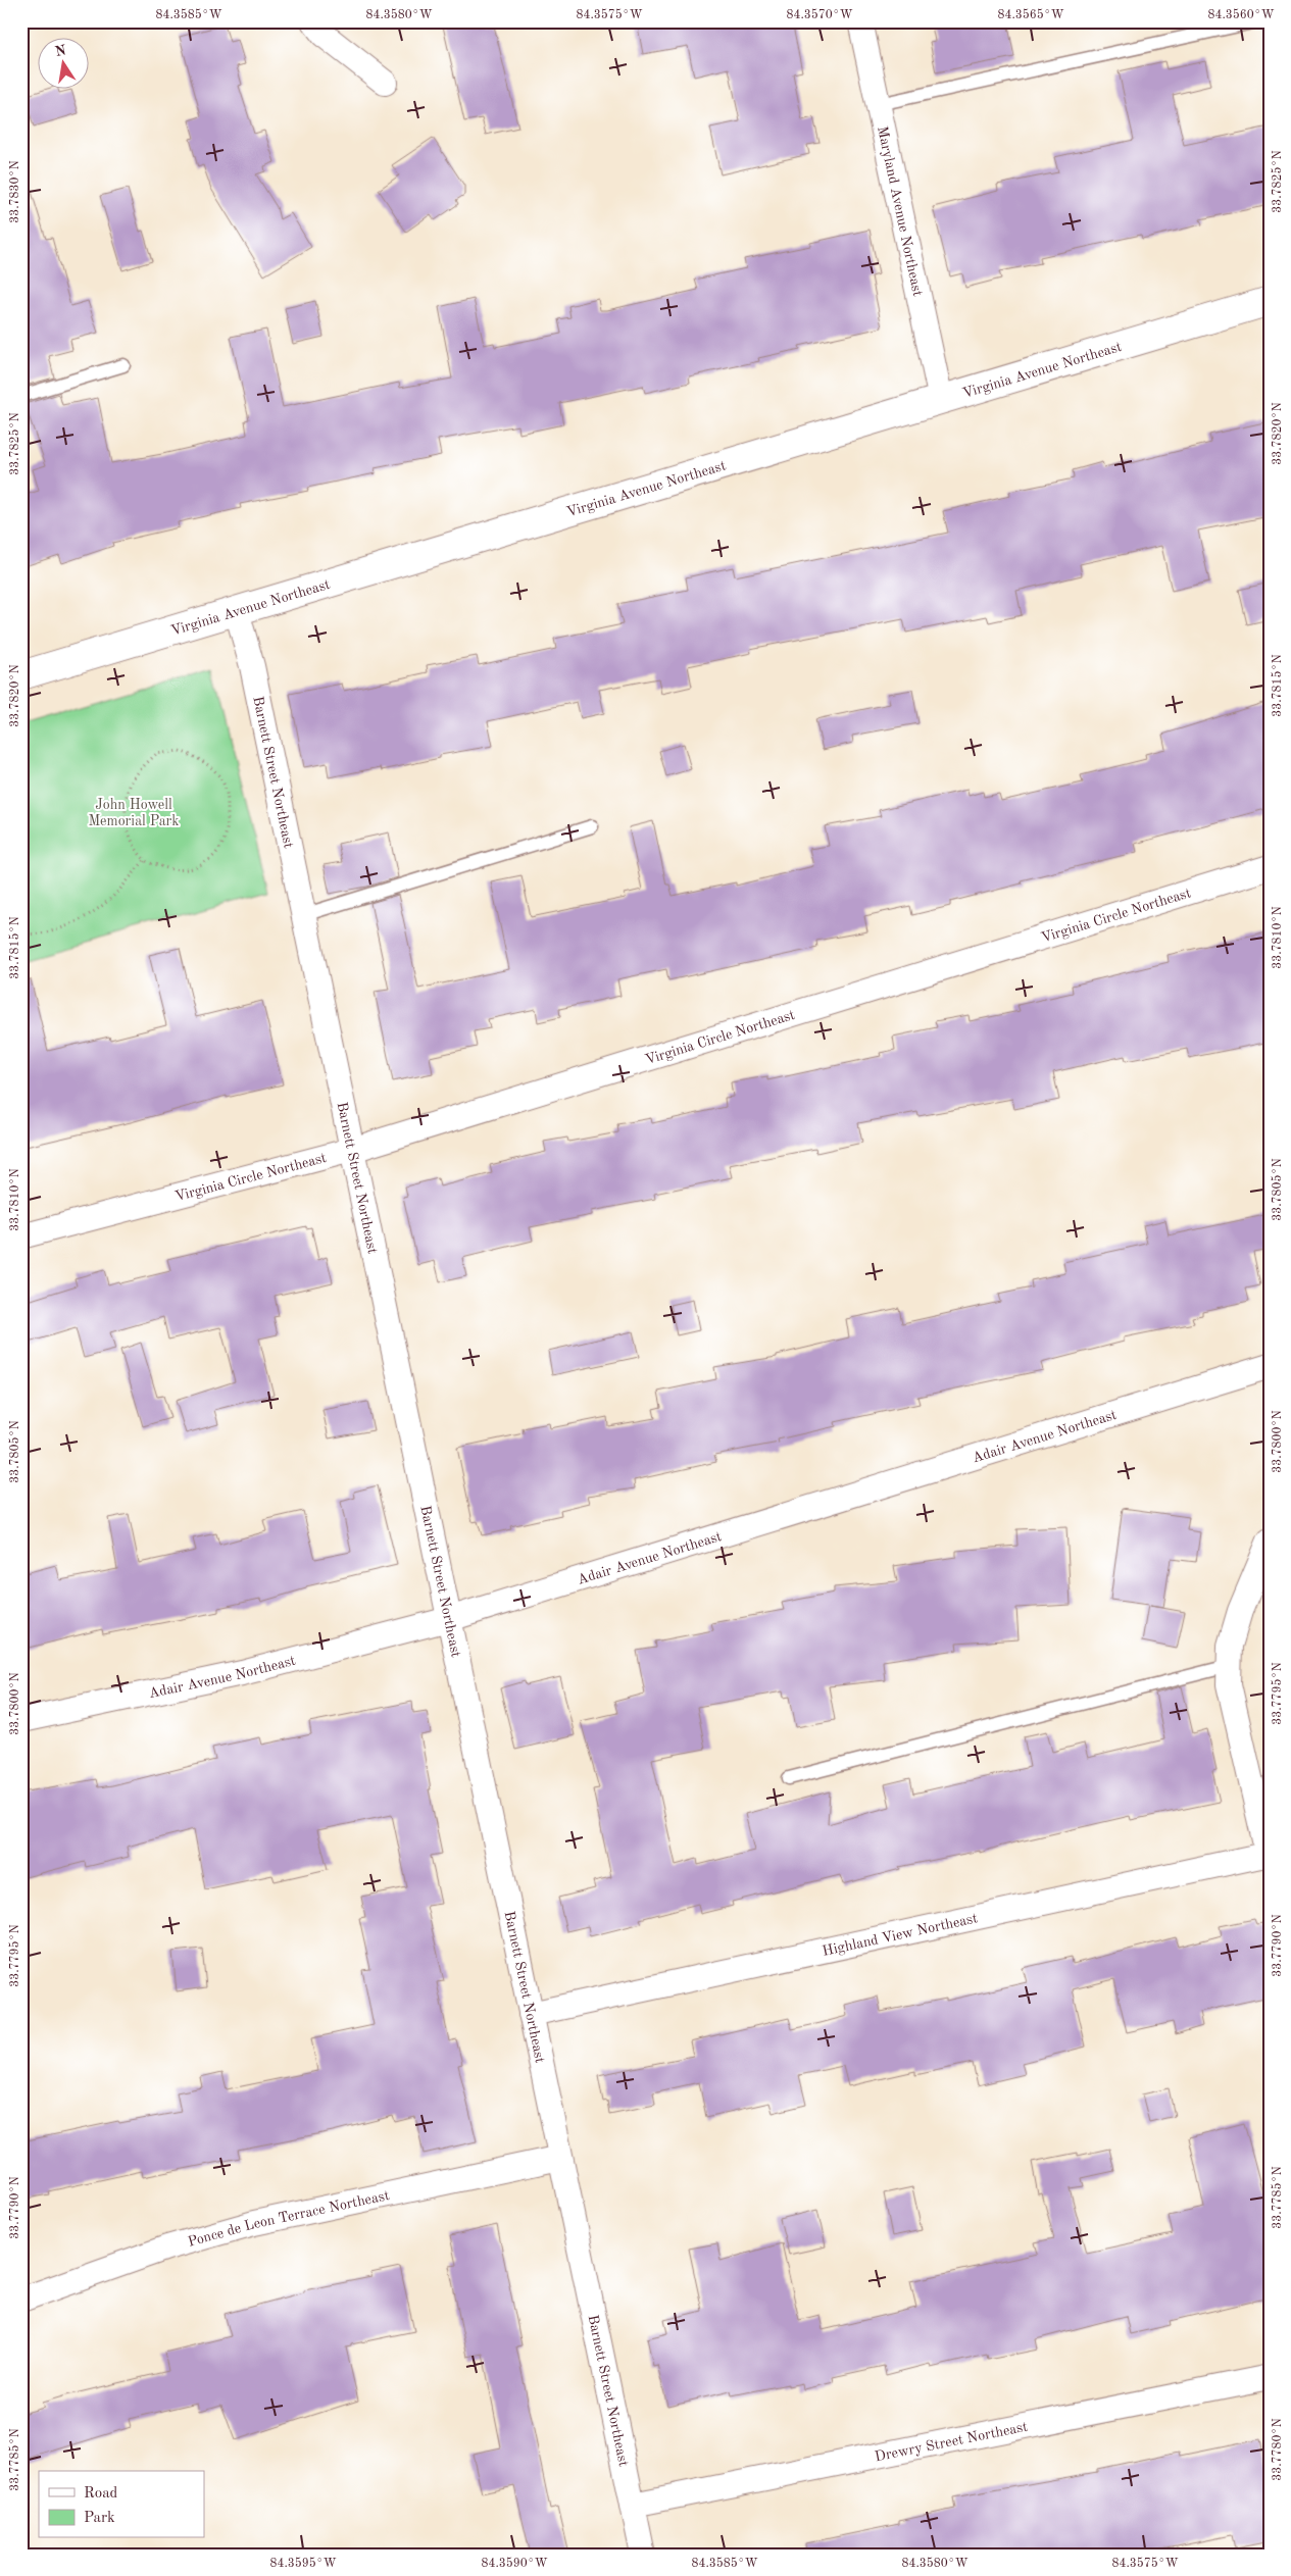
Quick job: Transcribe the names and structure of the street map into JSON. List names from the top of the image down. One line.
{"streets":{"street":["Maryland Avenue Northeast","Virginia Avenue Northeast","Barnett Street Northeast","Virginia Circle Northeast","Adair Avenue Northeast","Highland View Northeast","Ponce de Leon Terrace Northeast","Drewry Street Northeast"]},"crossings":[["Maryland Avenue Northeast","Virginia Avenue Northeast"],["Virginia Avenue Northeast","Barnett Street Northeast"],["Barnett Street Northeast","Virginia Circle Northeast"],["Barnett Street Northeast","Adair Avenue Northeast"],["Barnett Street Northeast","Highland View Northeast"],["Barnett Street Northeast","Ponce de Leon Terrace Northeast"],["Barnett Street Northeast","Drewry Street Northeast"]],"parks":["John Howell Memorial Park"],"legend":["Road","Park"],"north":"top","coordinates":["84.3585°W","84.3580°W","84.3575°W","84.3570°W","84.3565°W","84.3560°W","33.7825°N","33.7830°N","33.7820°N","33.7815°N","33.7810°N","33.7805°N","33.7800°N","33.7795°N","33.7790°N","33.7785°N","33.7780°N","84.3595°W","84.3590°W"]}
